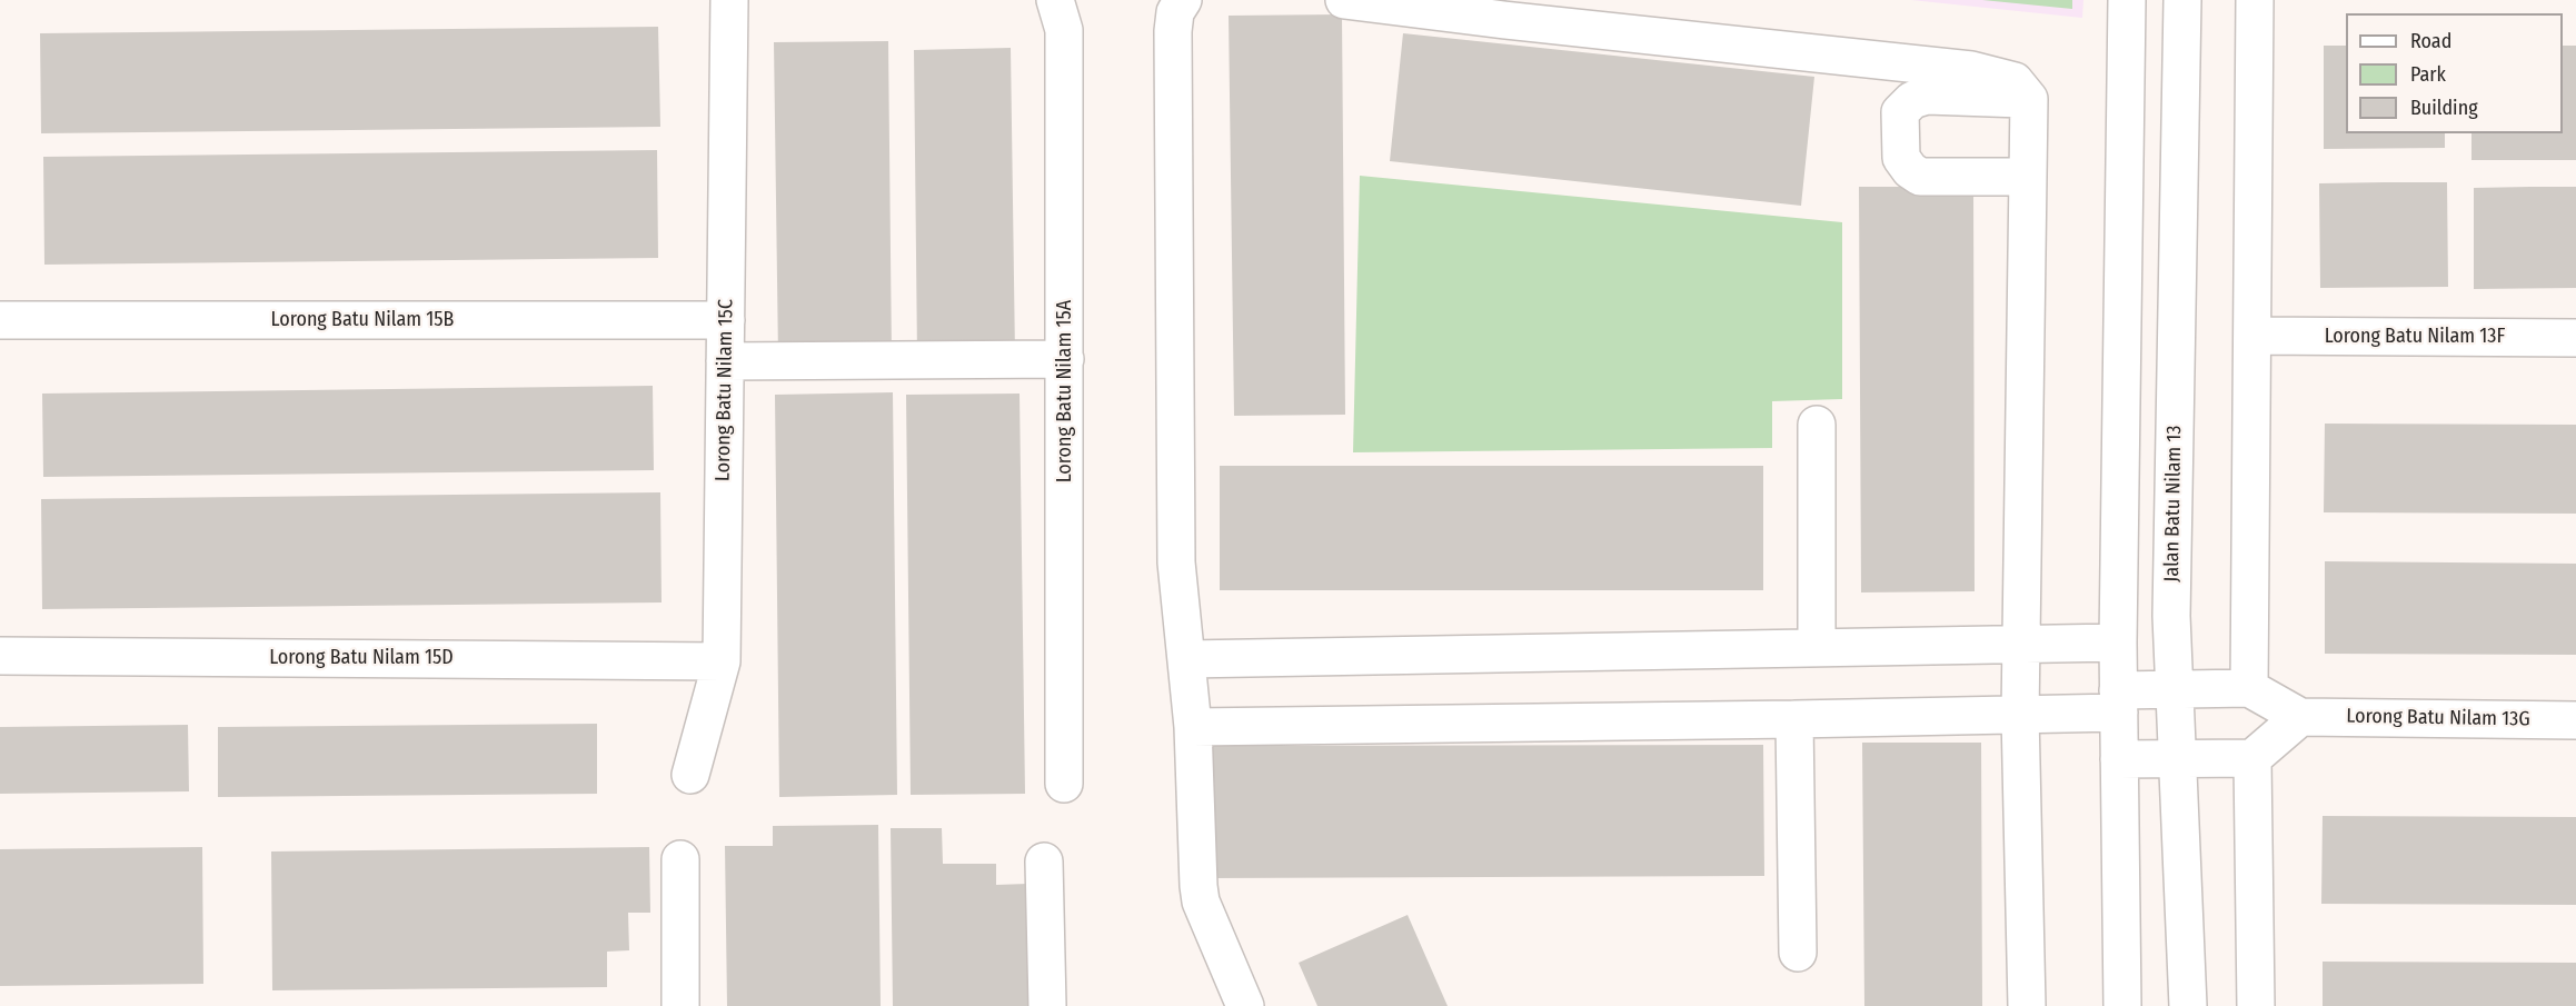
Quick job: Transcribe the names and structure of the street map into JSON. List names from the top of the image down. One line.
{"streets":{"street":["Lorong Batu Nilam 15B","Lorong Batu Nilam 13F","Lorong Batu Nilam 15C","Lorong Batu Nilam 15A","Jalan Batu Nilam 13","Lorong Batu Nilam 15D","Lorong Batu Nilam 13G"]},"crossings":[["Lorong Batu Nilam 15B","Lorong Batu Nilam 15C"],["Lorong Batu Nilam 15C","Lorong Batu Nilam 15D"]],"legend":["Road","Park","Building"]}
